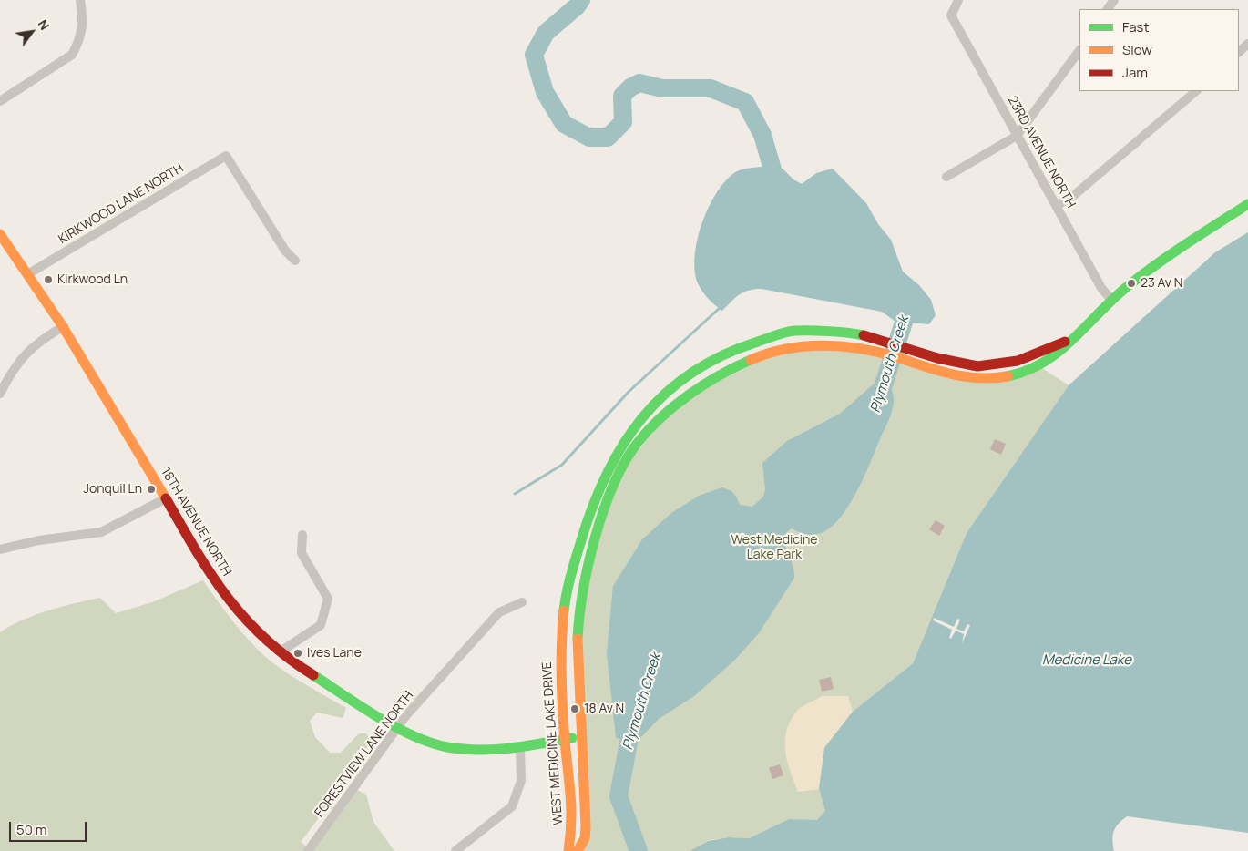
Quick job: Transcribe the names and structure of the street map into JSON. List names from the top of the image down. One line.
{"streets":{"street":["23RD AVENUE NORTH","KIRKWOOD LANE NORTH","18TH AVENUE NORTH","WEST MEDICINE LAKE DRIVE","FORESTVIEW LANE NORTH"]},"crossings":[["23RD AVENUE NORTH","WEST MEDICINE LAKE DRIVE"],["KIRKWOOD LANE NORTH","18TH AVENUE NORTH"],["18TH AVENUE NORTH","WEST MEDICINE LAKE DRIVE"],["18TH AVENUE NORTH","FORESTVIEW LANE NORTH"]],"water":["Plymouth Creek","Medicine Lake"],"parks":["West Medicine Lake Park"],"places":["Kirkwood Ln","23 Av N","Jonquil Ln","Ives Lane","18 Av N"],"legend":["Fast","Slow","Jam"],"scale_bar":"50 m","north":"top right"}
